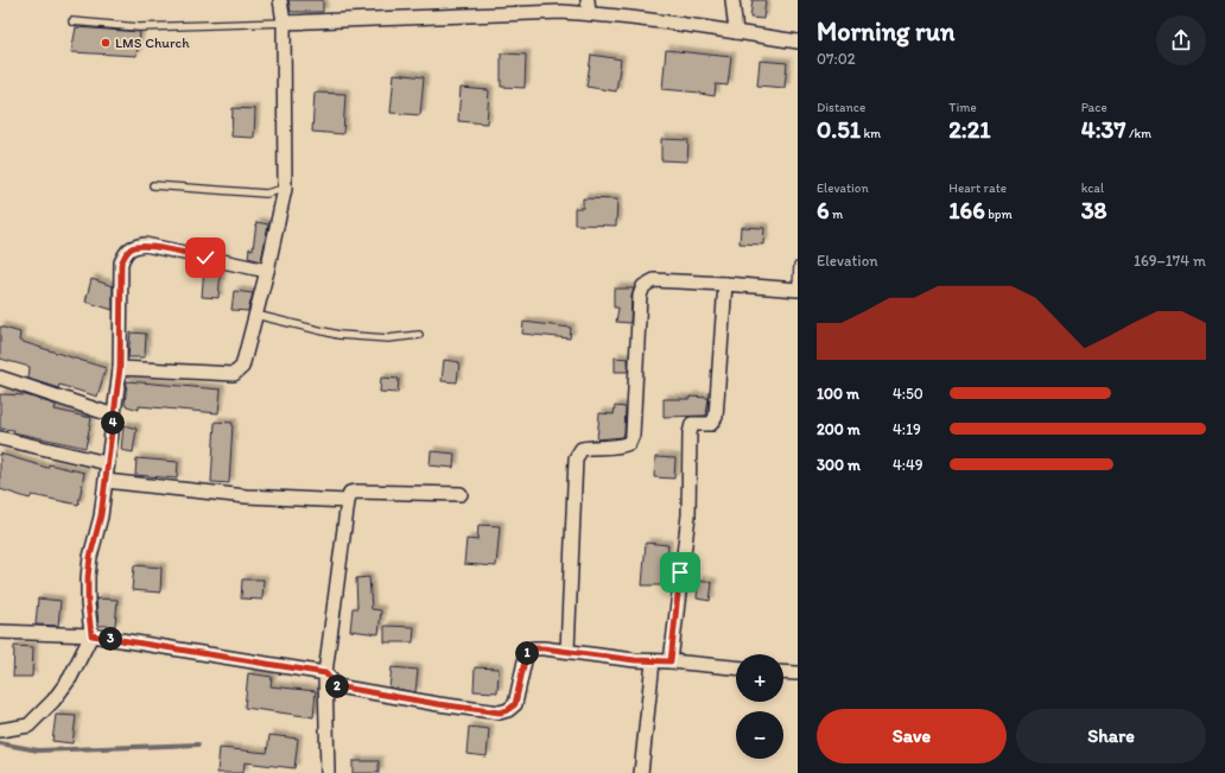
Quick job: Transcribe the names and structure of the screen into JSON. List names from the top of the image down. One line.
{"places":["LMS Church"],"page":{"heading":["Morning run","07:02"],"stats":[["Distance","0.51 km"],["Time","2:21"],["Pace","4:37 /km"],["Elevation","6 m"],["Heart rate","166 bpm"],["kcal","38"]],"chart":["Elevation","169–174 m"],"list":[{"name":"100 m","note":"4:50"},{"name":"200 m","note":"4:19"},{"name":"300 m","note":"4:49"}],"pins":["4","3","1","2"],"map_buttons":["+","−"],"buttons":["Save","Share"]}}
